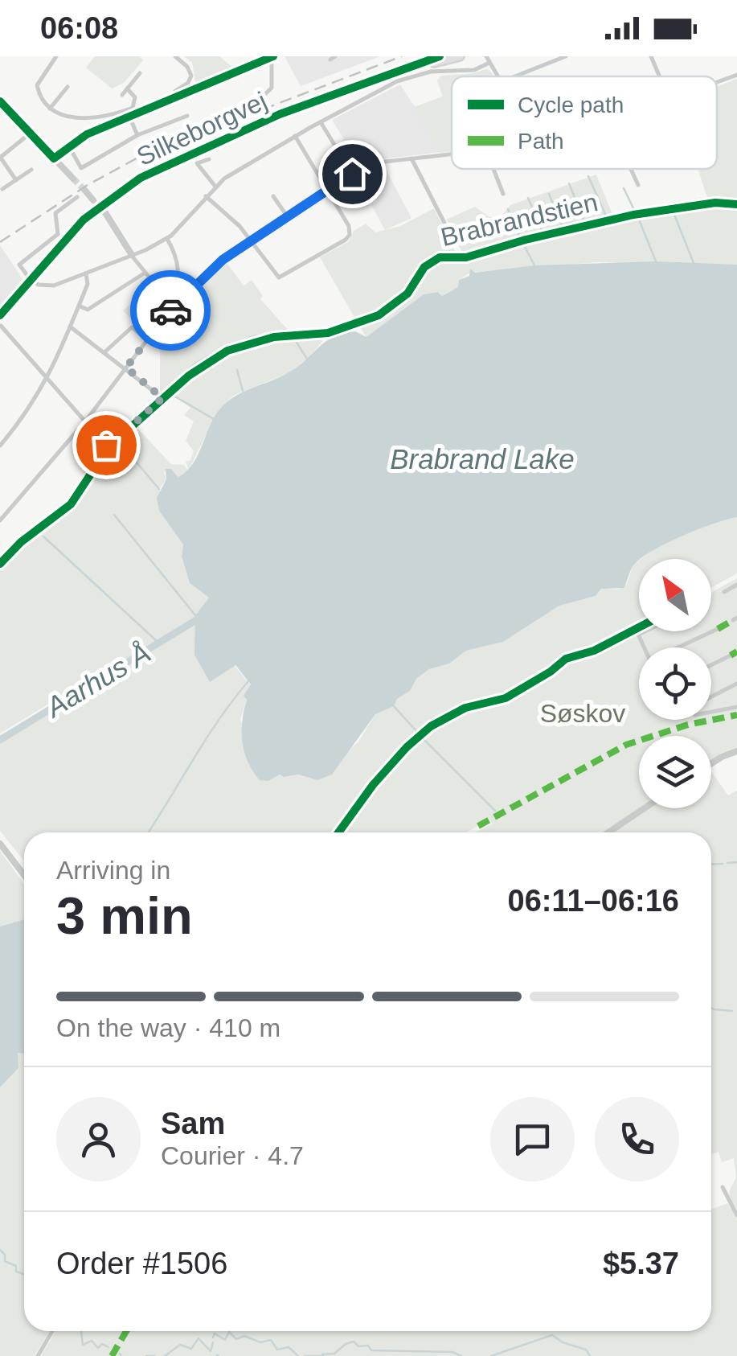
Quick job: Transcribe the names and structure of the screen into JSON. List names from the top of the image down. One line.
{"streets":{"main road":["Silkeborgvej"],"cycle path":["Brabrandstien"]},"water":["Brabrand Lake","Aarhus Å"],"parks":["Søskov"],"legend":["Cycle path","Path"],"north":"top left","page":{"status":"06:08","heading":["3 min","Arriving in","06:11–06:16"],"panel":["Sam","Courier · 4.7","Order #1506","$5.37"],"bar":"On the way · 410 m"}}
